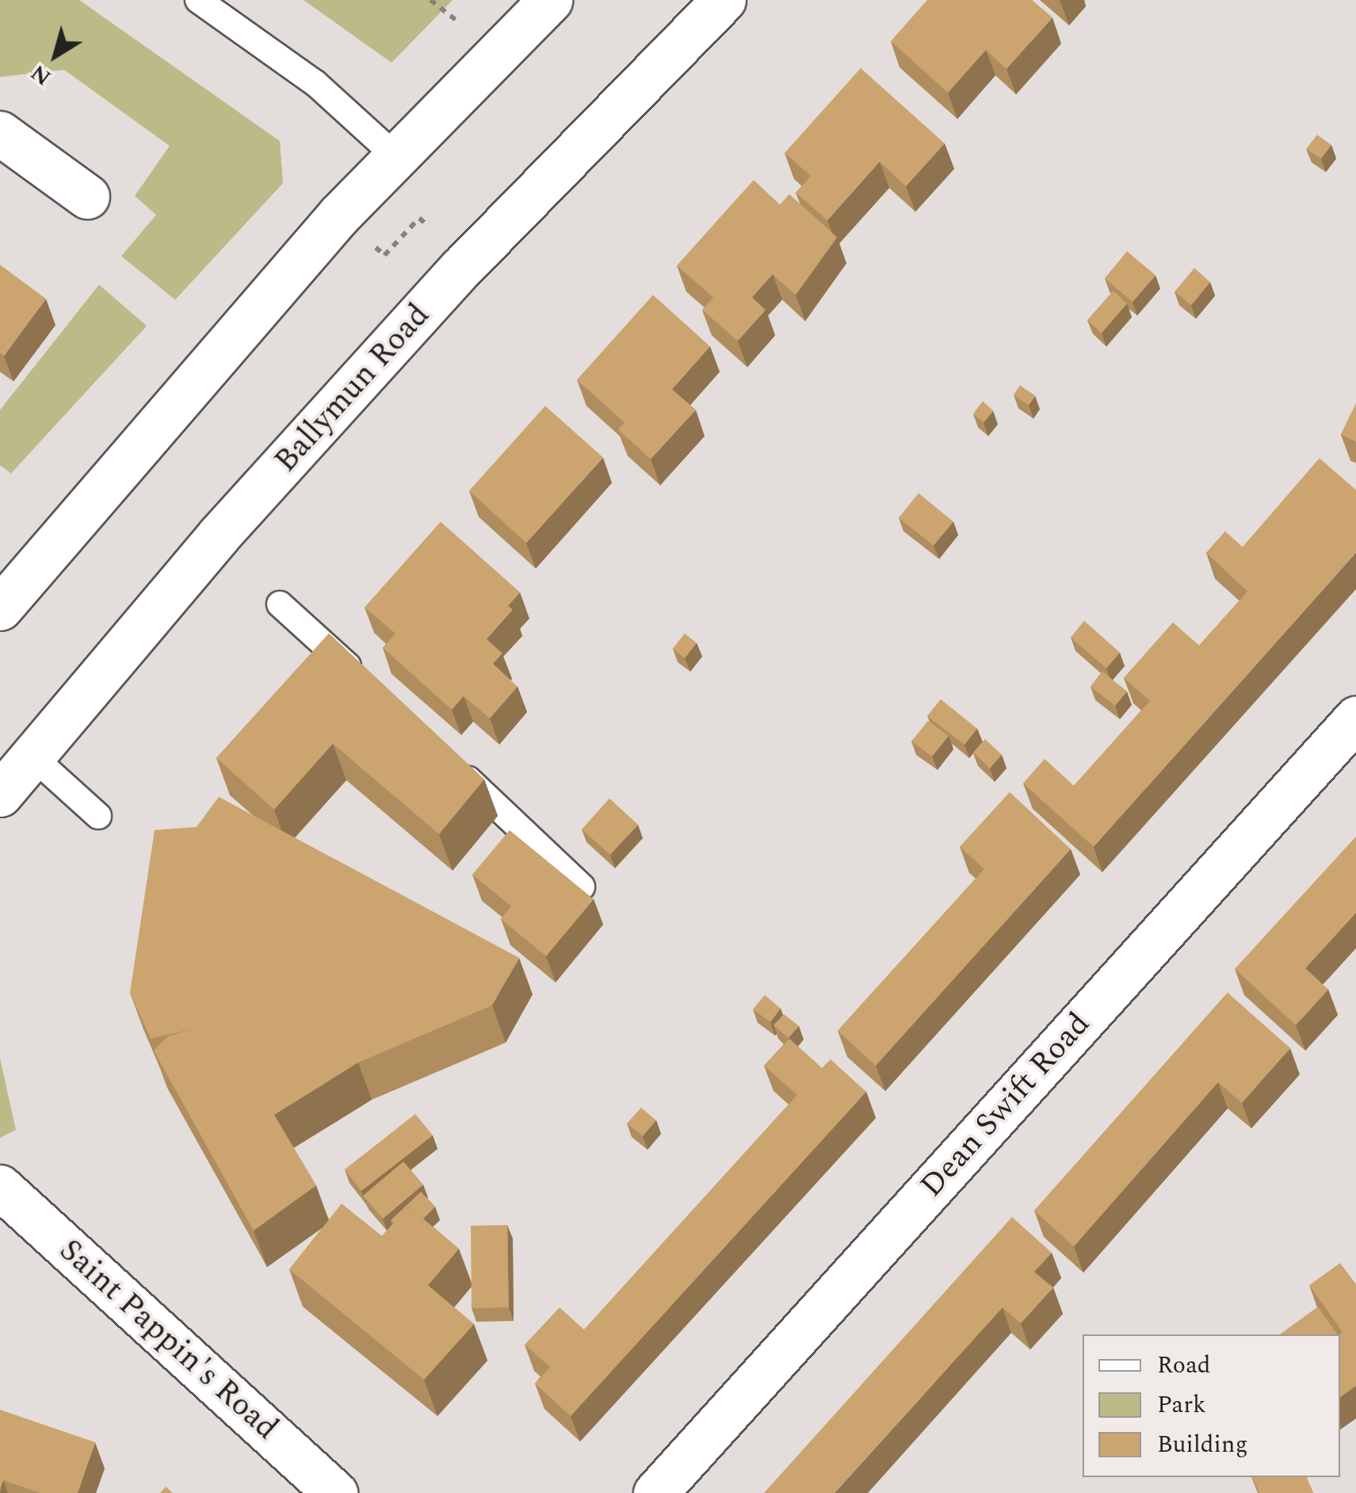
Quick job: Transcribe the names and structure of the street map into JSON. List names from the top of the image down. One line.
{"streets":{"main road":["Ballymun Road","Dean Swift Road","Saint Pappin's Road"]},"legend":["Road","Park","Building"],"north":"bottom left"}
